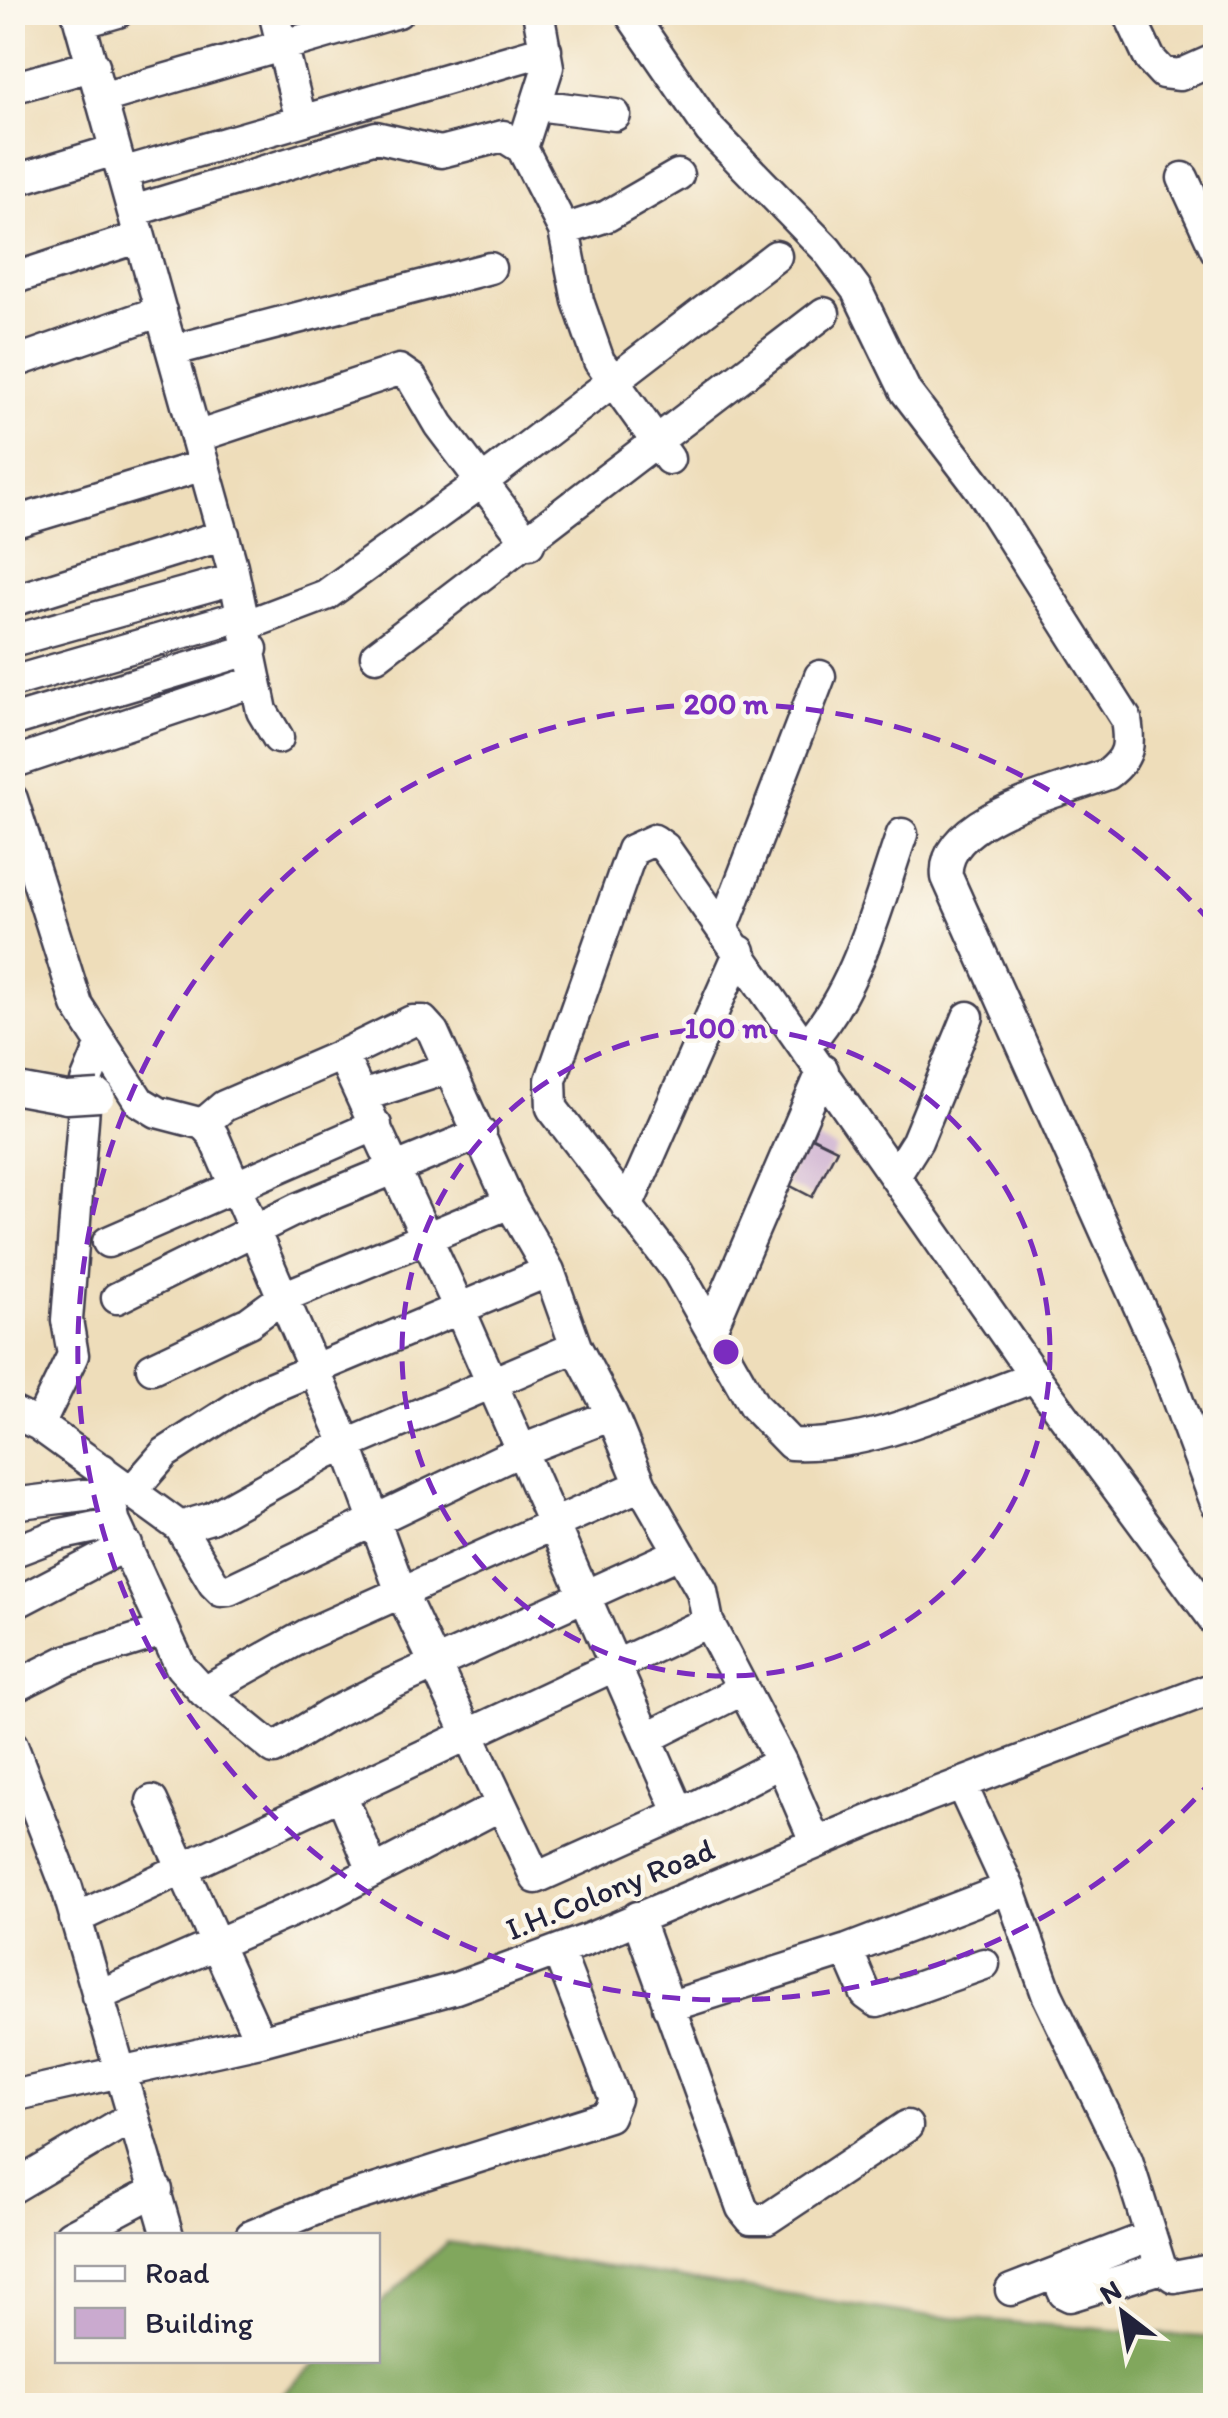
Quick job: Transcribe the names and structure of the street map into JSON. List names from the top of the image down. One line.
{"streets":{"street":["I.H.Colony Road"]},"legend":["Road","Building"],"north":"top left","rings":["200 m","100 m"]}
